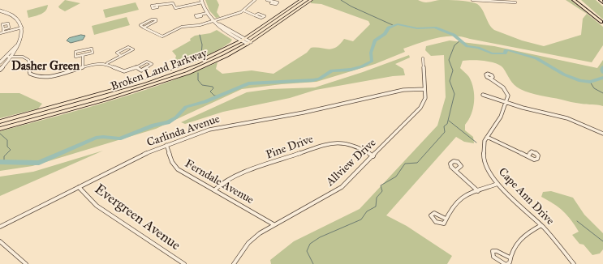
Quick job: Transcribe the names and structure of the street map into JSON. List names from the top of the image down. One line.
{"streets":{"main road":["Broken Land Parkway"],"street":["Carlinda Avenue","Pine Drive","Allview Drive","Ferndale Avenue","Cape Ann Drive","Evergreen Avenue"]},"crossings":[["Carlinda Avenue","Allview Drive"],["Carlinda Avenue","Ferndale Avenue"],["Carlinda Avenue","Evergreen Avenue"],["Pine Drive","Allview Drive"],["Pine Drive","Ferndale Avenue"],["Allview Drive","Ferndale Avenue"]],"districts":["Dasher Green"]}
